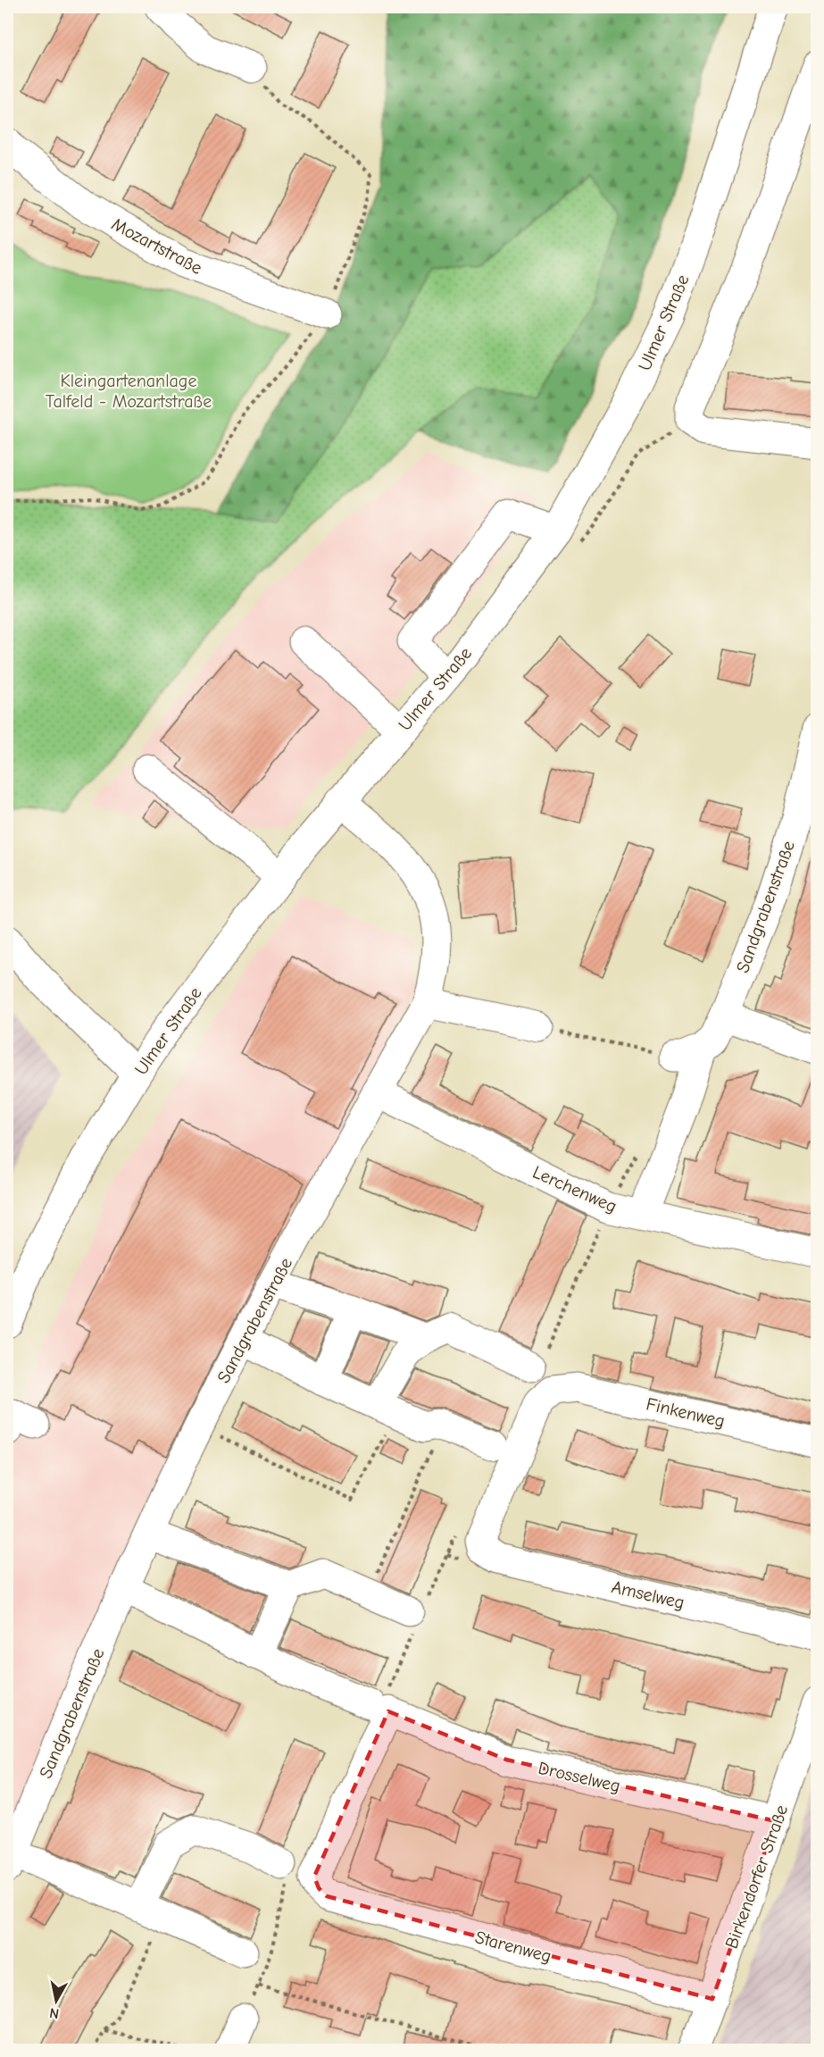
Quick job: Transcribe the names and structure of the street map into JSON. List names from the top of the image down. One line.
{"streets":{"street":["Mozartstraße","Ulmer Straße","Sandgrabenstraße","Lerchenweg","Finkenweg","Amselweg","Drosselweg","Birkendorfer Straße","Starenweg"]},"crossings":[["Ulmer Straße","Sandgrabenstraße"],["Sandgrabenstraße","Lerchenweg"],["Sandgrabenstraße","Drosselweg"],["Finkenweg","Amselweg"],["Drosselweg","Birkendorfer Straße"],["Drosselweg","Starenweg"],["Birkendorfer Straße","Starenweg"]],"parks":["Kleingartenanlage Talfeld - Mozartstraße"],"north":"bottom"}
